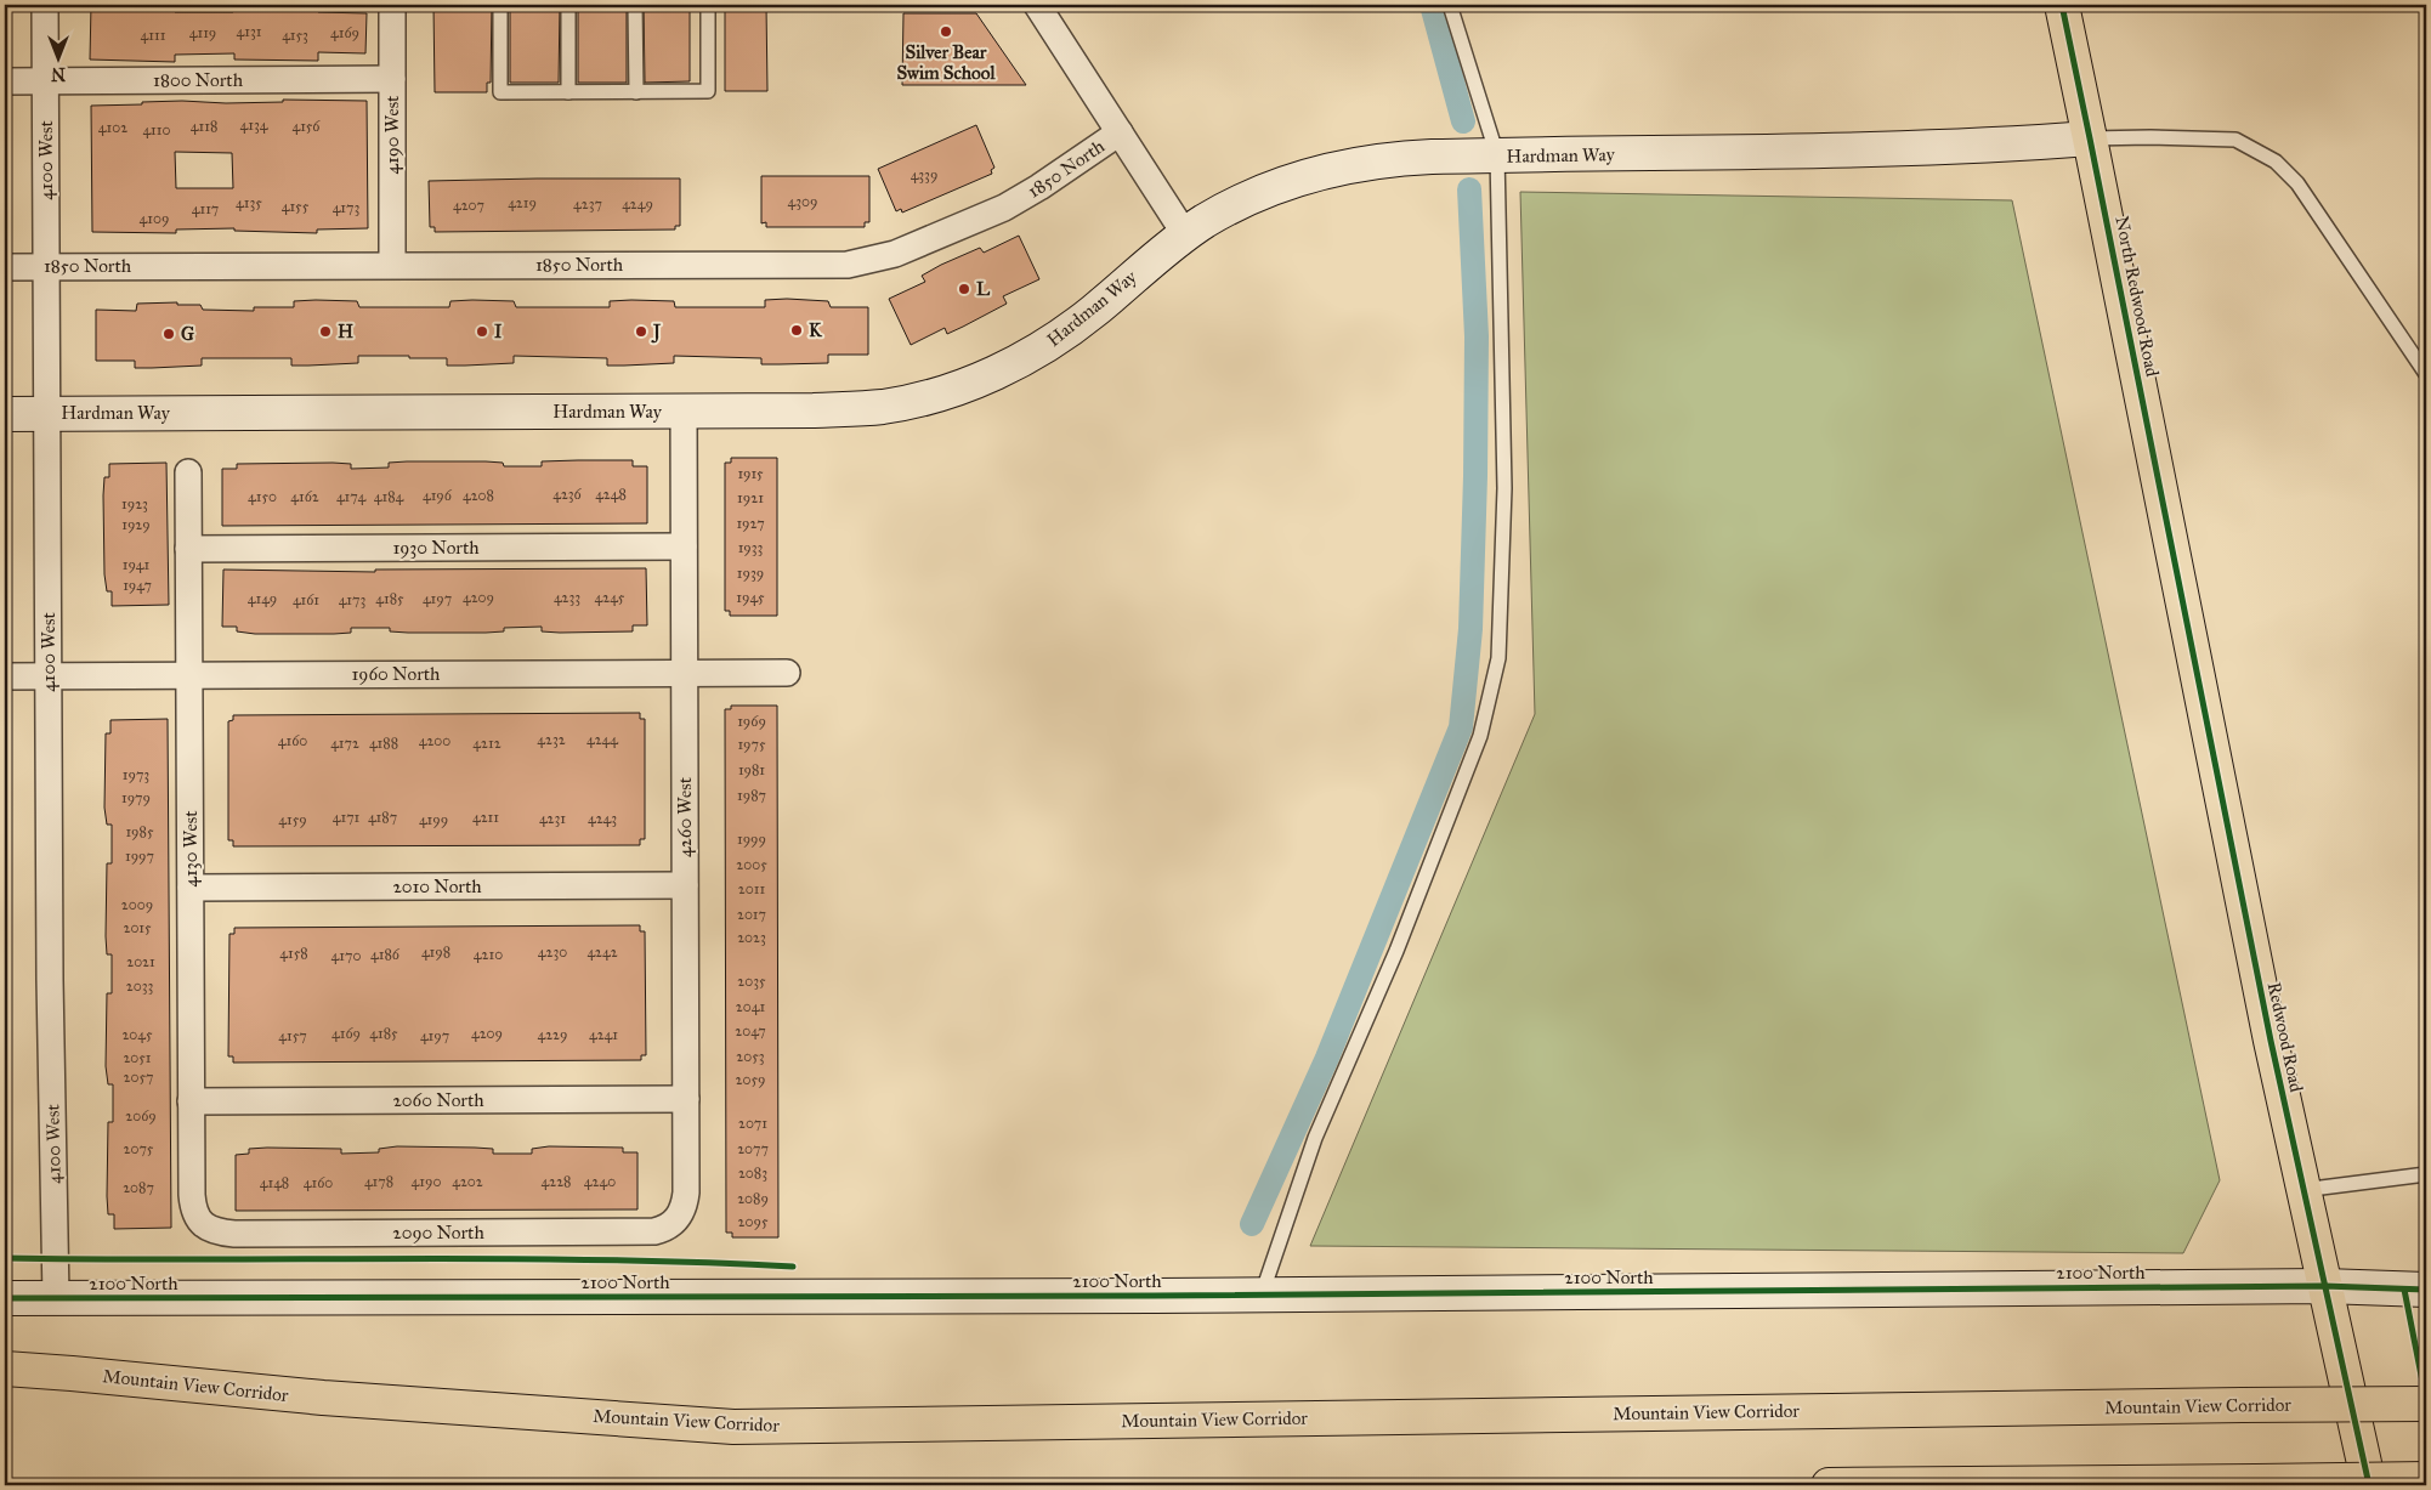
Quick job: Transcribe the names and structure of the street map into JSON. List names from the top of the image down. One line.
{"streets":{"main road":["Hardman Way","North Redwood Road","Redwood Road","2100 North","Mountain View Corridor"],"street":["1800 North","4190 West","4100 West","1850 North","1930 North","1960 North","4260 West","4130 West","2010 North","2060 North","2090 North"]},"crossings":[["1800 North","4190 West"],["1800 North","4100 West"],["4190 West","1850 North"],["Hardman Way","4100 West"],["Hardman Way","North Redwood Road"],["Hardman Way","4260 West"],["4100 West","1850 North"],["4100 West","1960 North"],["4100 West","2100 North"],["North Redwood Road","Redwood Road"],["1930 North","4260 West"],["1930 North","4130 West"],["1960 North","4260 West"],["1960 North","4130 West"],["4260 West","2010 North"],["4260 West","2060 North"],["4260 West","2090 North"],["4130 West","2010 North"],["4130 West","2060 North"],["4130 West","2090 North"],["Redwood Road","2100 North"]],"places":["Silver Bear Swim School","L","K","H","I","J","G"],"house_numbers":["4131","4119","4169","4111","4153","4134","4118","4156","4102","4110","4339","4309","4135","4219","4237","4249","4207","4155","4173","4117","4109","1915","4236","4248","4196","4208","4150","4162","4174","4184","1921","1923","1927","1929","1933","1941","1939","1947","4209","4233","4245","1945","4149","4185","4197","4161","4173","1969","4232","4244","4160","4200","4172","4188","4212","1975","1981","1973","1987","1979","4171","4187","4211","4231","4243","4159","4199","1985","1999","1997","2005","2011","2009","2017","2015","2023","4198","4230","4242","4158","4186","4210","4170","2021","2035","2033","2041","2047","4169","4185","4209","2045","4229","4241","4157","4197","2053","2051","2057","2059","2069","2071","2075","2077","2083","4178","4190","4202","4228","4240","4148","4160","2087","2089","2095"],"north":"bottom"}
